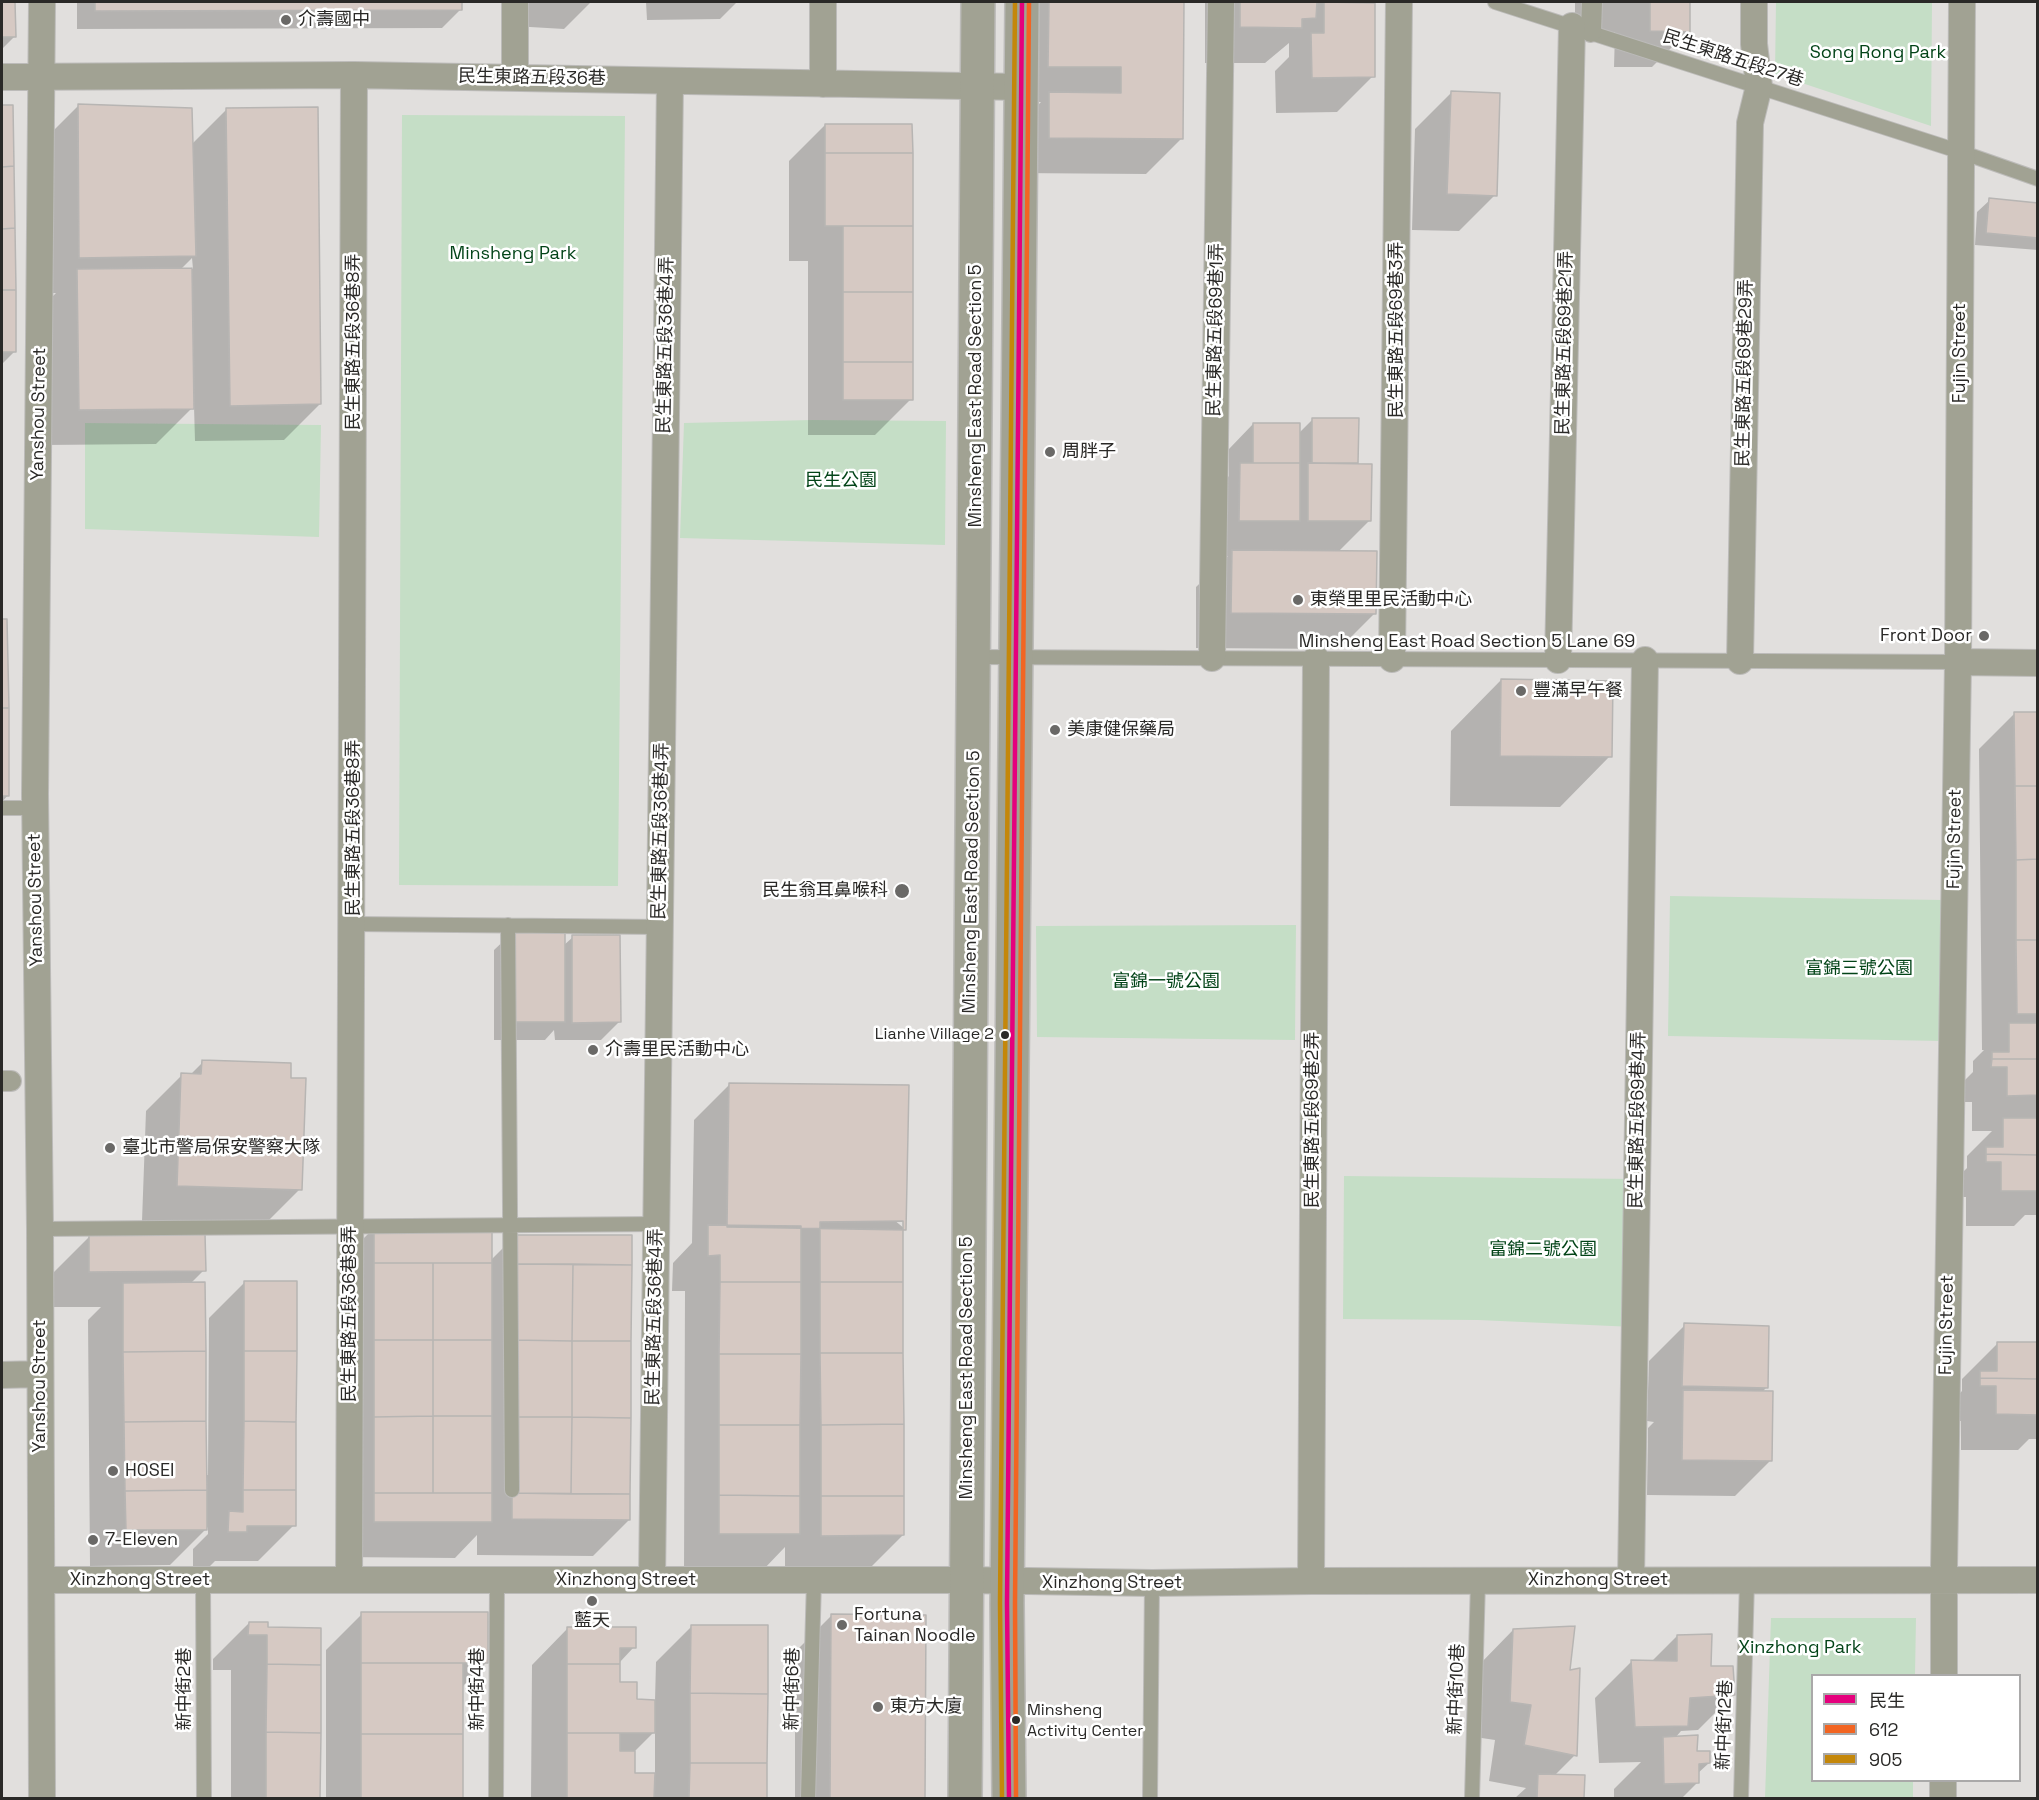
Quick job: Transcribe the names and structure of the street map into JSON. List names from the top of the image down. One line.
{"streets":{"street":["民生東路五段36巷","民生東路五段69巷1弄","民生東路五段69巷3弄","民生東路五段36巷8弄","民生東路五段69巷21弄","民生東路五段36巷4弄","Fujin Street","民生東路五段69巷29弄","Minsheng East Road Section 5","Yanshou Street","民生東路五段69巷2弄","民生東路五段69巷4弄","Xinzhong Street"],"lane":["民生東路五段27巷","Minsheng East Road Section 5 Lane 69","新中街2巷","新中街4巷","新中街6巷","新中街10巷","新中街12巷"]},"crossings":[["民生東路五段27巷","民生東路五段69巷21弄"],["民生東路五段27巷","Fujin Street"],["民生東路五段27巷","民生東路五段69巷29弄"],["民生東路五段36巷","民生東路五段36巷8弄"],["民生東路五段36巷","民生東路五段36巷4弄"],["民生東路五段36巷","Minsheng East Road Section 5"],["民生東路五段36巷","Yanshou Street"],["民生東路五段69巷1弄","Minsheng East Road Section 5 Lane 69"],["民生東路五段69巷3弄","Minsheng East Road Section 5 Lane 69"],["民生東路五段36巷8弄","Xinzhong Street"],["民生東路五段69巷21弄","Minsheng East Road Section 5 Lane 69"],["民生東路五段36巷4弄","Xinzhong Street"],["Fujin Street","Minsheng East Road Section 5 Lane 69"],["Fujin Street","Xinzhong Street"],["民生東路五段69巷29弄","Minsheng East Road Section 5 Lane 69"],["Minsheng East Road Section 5","Minsheng East Road Section 5 Lane 69"],["Minsheng East Road Section 5","Xinzhong Street"],["Yanshou Street","Xinzhong Street"],["Minsheng East Road Section 5 Lane 69","民生東路五段69巷2弄"],["Minsheng East Road Section 5 Lane 69","民生東路五段69巷4弄"],["民生東路五段69巷2弄","Xinzhong Street"],["民生東路五段69巷4弄","Xinzhong Street"],["Xinzhong Street","新中街2巷"],["Xinzhong Street","新中街4巷"],["Xinzhong Street","新中街6巷"],["Xinzhong Street","新中街10巷"],["Xinzhong Street","新中街12巷"]],"parks":["Song Rong Park","Minsheng Park","民生公園","富錦三號公園","富錦一號公園","富錦二號公園","Xinzhong Park"],"places":["介壽國中","周胖子","東榮里里民活動中心","Front Door","豐滿早午餐","美康健保藥局","民生翁耳鼻喉科","Lianhe Village 2","介壽里民活動中心","臺北市警局保安警察大隊","HOSEI","7-Eleven","藍天","Fortuna Tainan Noodle","東方大廈","Minsheng Activity Center"],"lines":["transit line 民生","transit line 612","transit line 905"],"legend":["民生","612","905"]}
